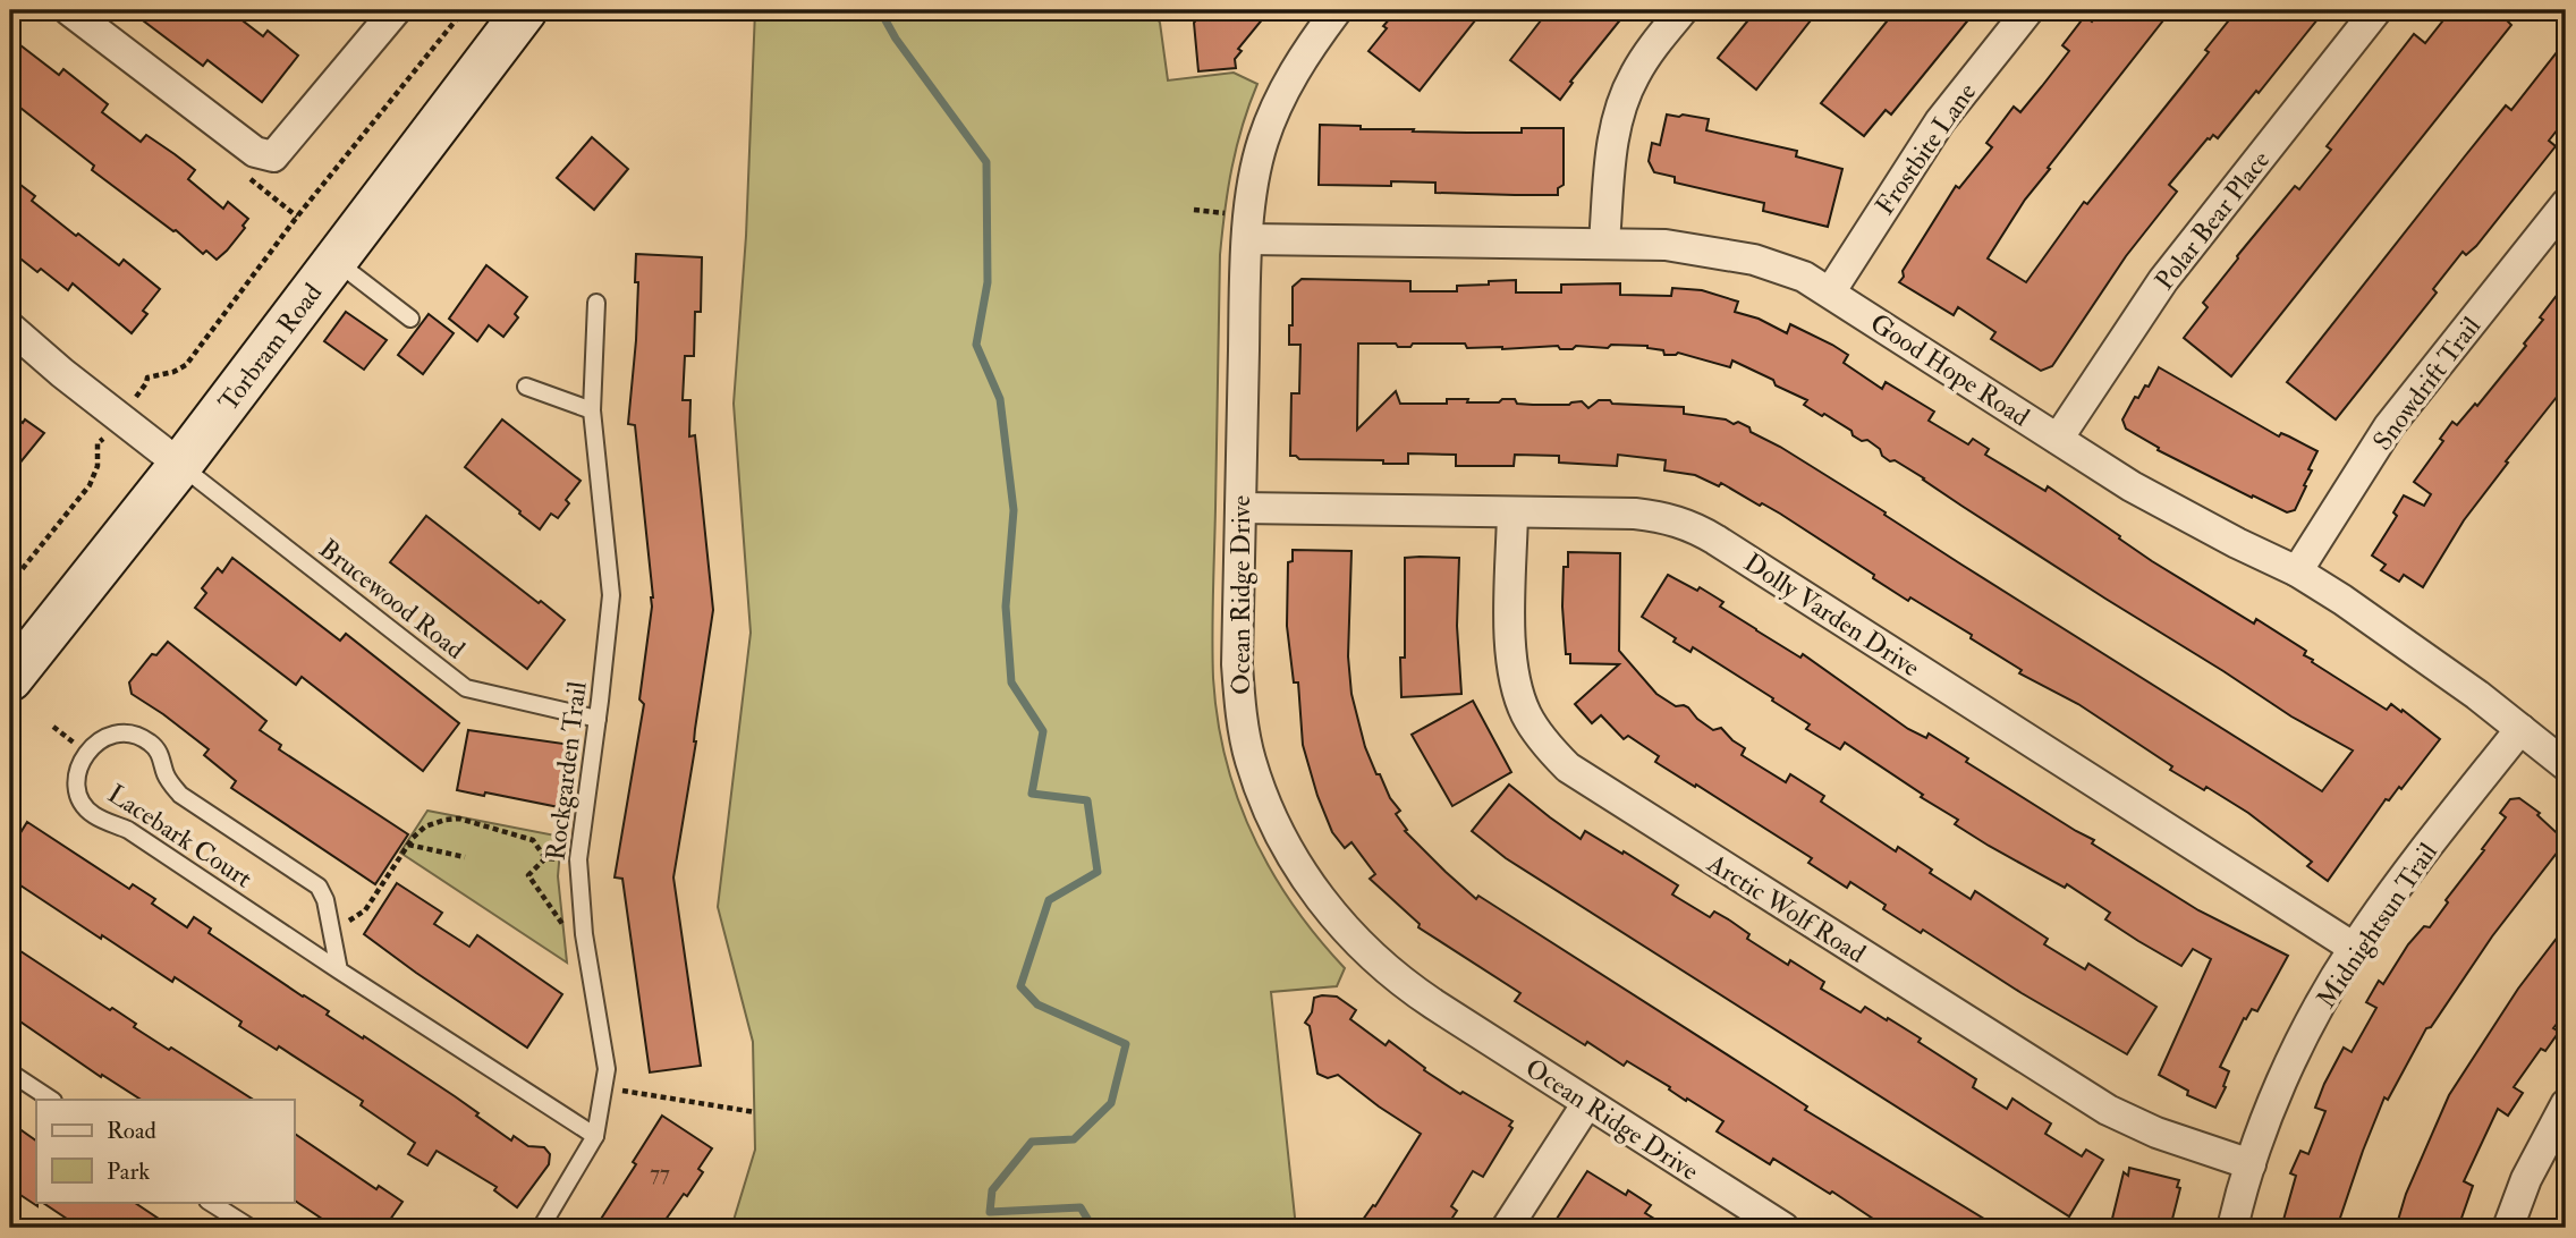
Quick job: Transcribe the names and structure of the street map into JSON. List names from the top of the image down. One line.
{"streets":{"main road":["Torbram Road"],"street":["Frostbite Lane","Polar Bear Place","Good Hope Road","Snowdrift Trail","Ocean Ridge Drive","Dolly Varden Drive","Arctic Wolf Road","Midnightsun Trail"],"lane":["Brucewood Road","Rockgarden Trail","Lacebark Court"]},"crossings":[["Frostbite Lane","Good Hope Road"],["Polar Bear Place","Good Hope Road"],["Torbram Road","Brucewood Road"],["Good Hope Road","Snowdrift Trail"],["Good Hope Road","Ocean Ridge Drive"],["Good Hope Road","Midnightsun Trail"],["Ocean Ridge Drive","Dolly Varden Drive"],["Brucewood Road","Rockgarden Trail"],["Dolly Varden Drive","Arctic Wolf Road"],["Dolly Varden Drive","Midnightsun Trail"],["Rockgarden Trail","Lacebark Court"],["Arctic Wolf Road","Midnightsun Trail"]],"house_numbers":["77"],"legend":["Road","Park"]}
